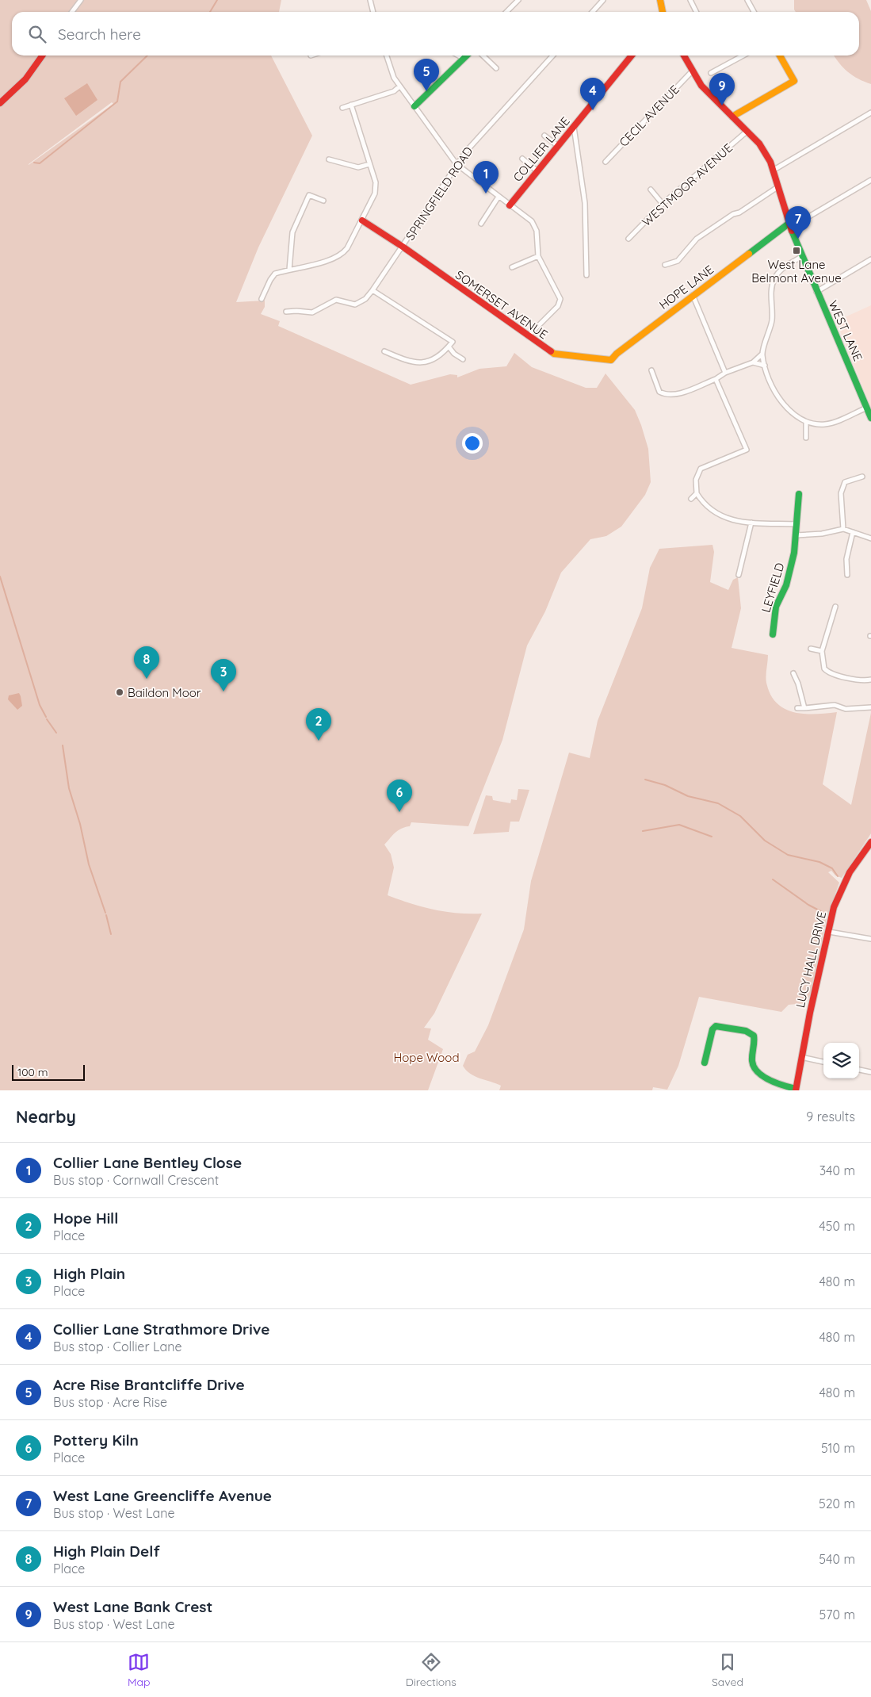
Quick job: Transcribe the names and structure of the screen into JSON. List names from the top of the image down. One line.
{"streets":{"street":["CECIL AVENUE","COLLIER LANE","WESTMOOR AVENUE","SPRINGFIELD ROAD","HOPE LANE","SOMERSET AVENUE","WEST LANE","LEYFIELD","LUCY HALL DRIVE"]},"crossings":[["CECIL AVENUE","WEST LANE"],["WESTMOOR AVENUE","WEST LANE"],["SPRINGFIELD ROAD","SOMERSET AVENUE"],["HOPE LANE","SOMERSET AVENUE"],["HOPE LANE","WEST LANE"]],"parks":["Hope Wood"],"places":{"transit":["West Lane Belmont Avenue"],"other":["Baildon Moor"]},"scale_bar":"100 m","page":{"search":"Search here","pins":["5","9","4","1","7","8","3","2","6"],"scale":"100 m","heading":["Nearby","9 results"],"list":[{"mark":"1","name":"Collier Lane Bentley Close","note":"Bus stop · Cornwall Crescent","value":"340 m"},{"mark":"2","name":"Hope Hill","note":"Place","value":"450 m"},{"mark":"3","name":"High Plain","note":"Place","value":"480 m"},{"mark":"4","name":"Collier Lane Strathmore Drive","note":"Bus stop · Collier Lane","value":"480 m"},{"mark":"5","name":"Acre Rise Brantcliffe Drive","note":"Bus stop · Acre Rise","value":"480 m"},{"mark":"6","name":"Pottery Kiln","note":"Place","value":"510 m"},{"mark":"7","name":"West Lane Greencliffe Avenue","note":"Bus stop · West Lane","value":"520 m"},{"mark":"8","name":"High Plain Delf","note":"Place","value":"540 m"},{"mark":"9","name":"West Lane Bank Crest","note":"Bus stop · West Lane","value":"570 m"}],"nav":["Map","Directions","Saved"]}}
